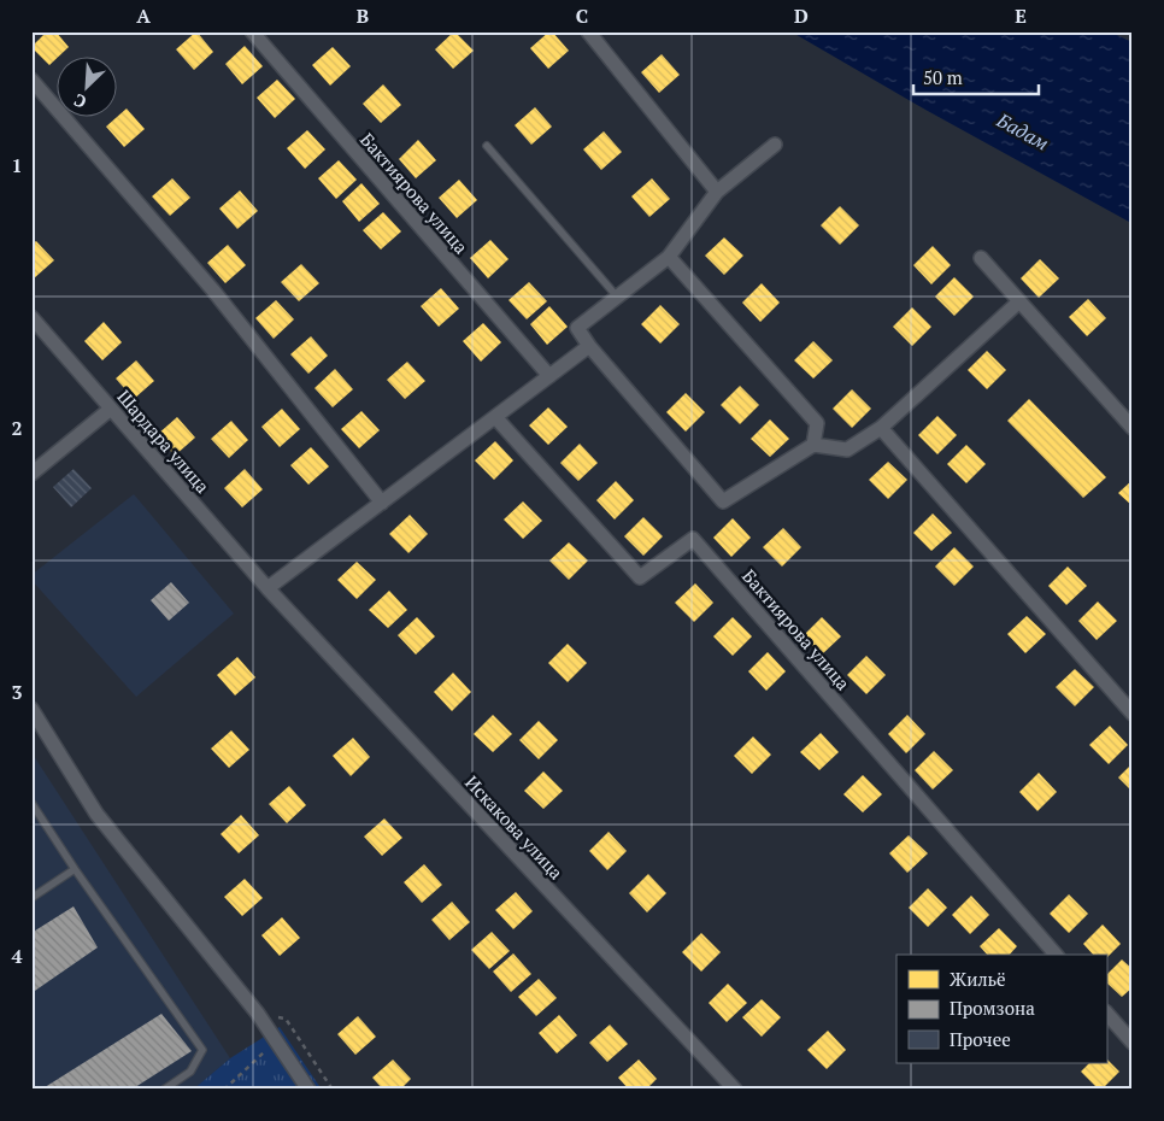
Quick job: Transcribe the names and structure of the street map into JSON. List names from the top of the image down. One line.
{"streets":{"street":["Бактиярова улица","Шардара улица","Искакова улица"]},"crossings":[["Шардара улица","Искакова улица"]],"water":["Бадам"],"legend":["Жильё","Промзона","Прочее"],"scale_bar":"50 m","north":"bottom left","grid":{"columns":["A","B","C","D","E"],"rows":["1","2","3","4"]}}
